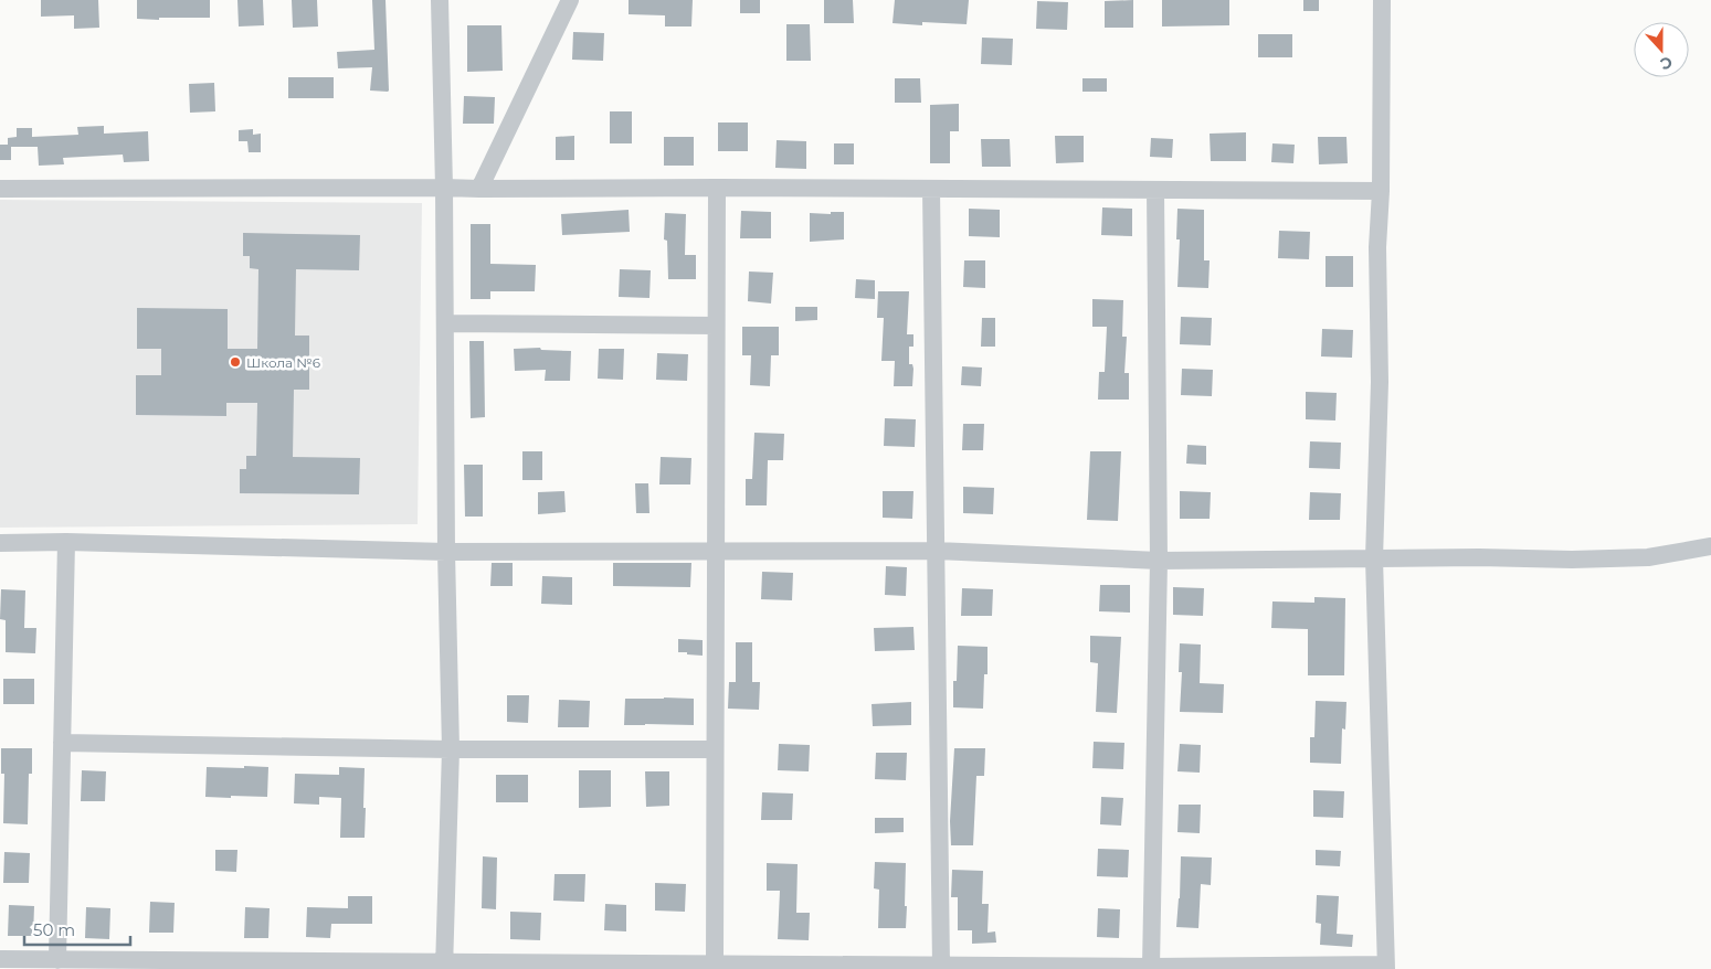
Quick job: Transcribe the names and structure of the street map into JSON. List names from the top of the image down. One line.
{"places":["Школа №6"],"scale_bar":"50 m","north":"bottom"}
